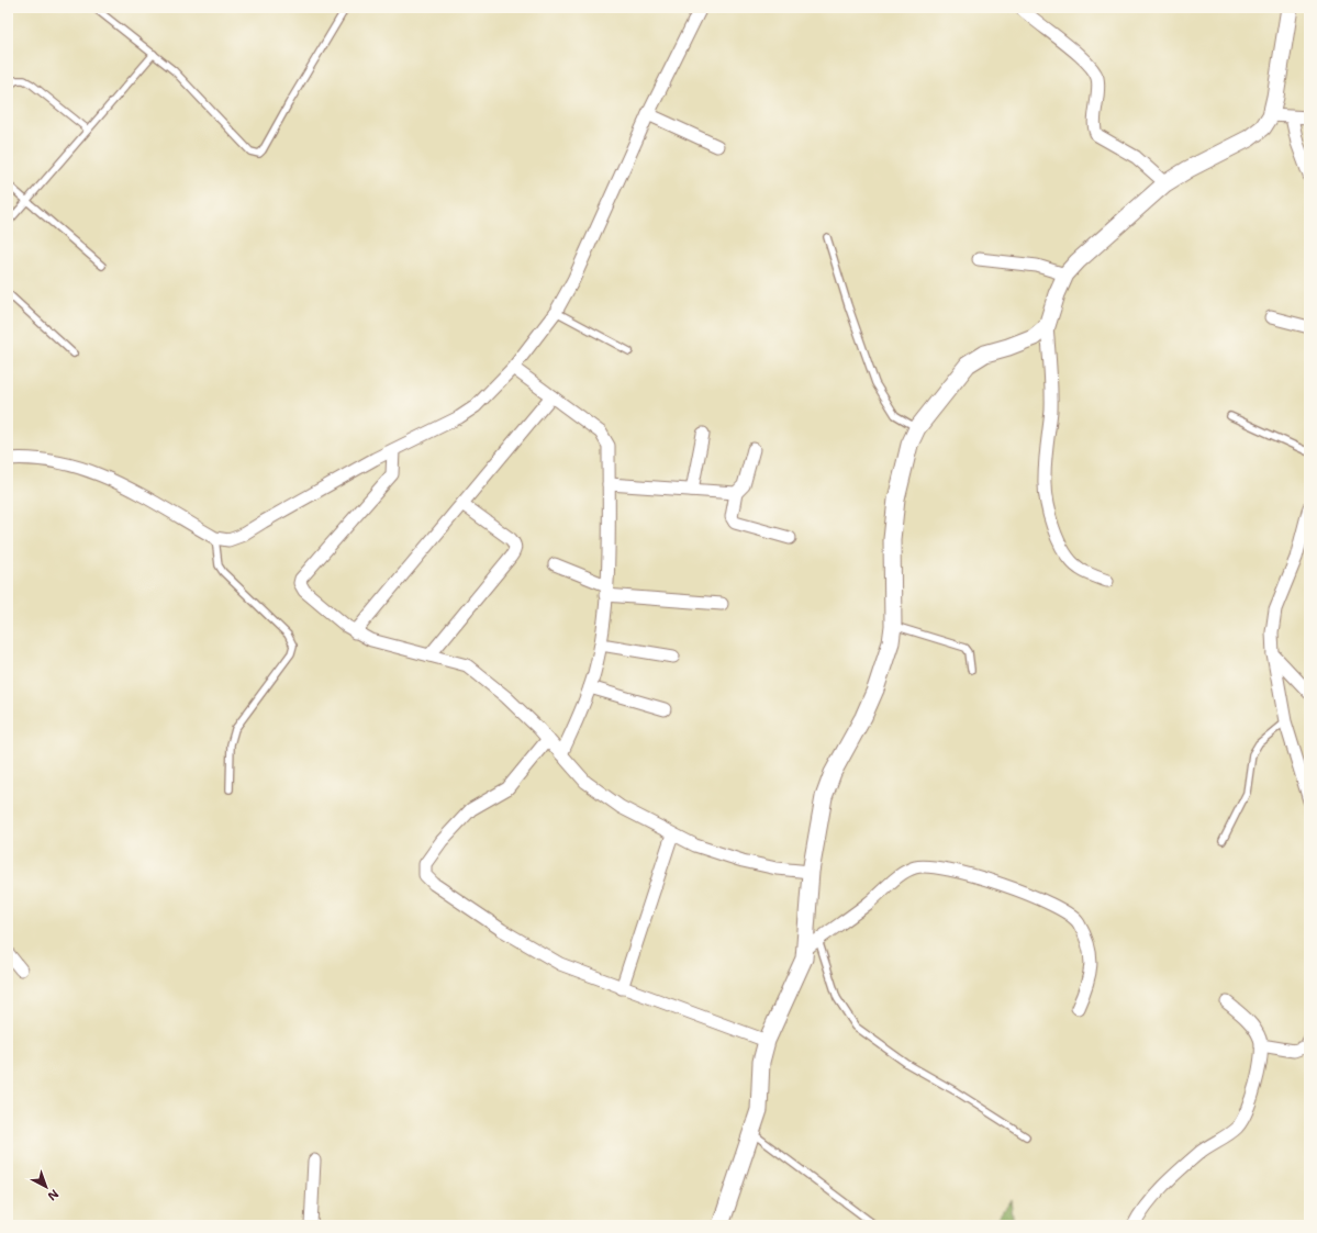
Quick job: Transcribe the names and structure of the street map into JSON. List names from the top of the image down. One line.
{"north":"bottom right"}
